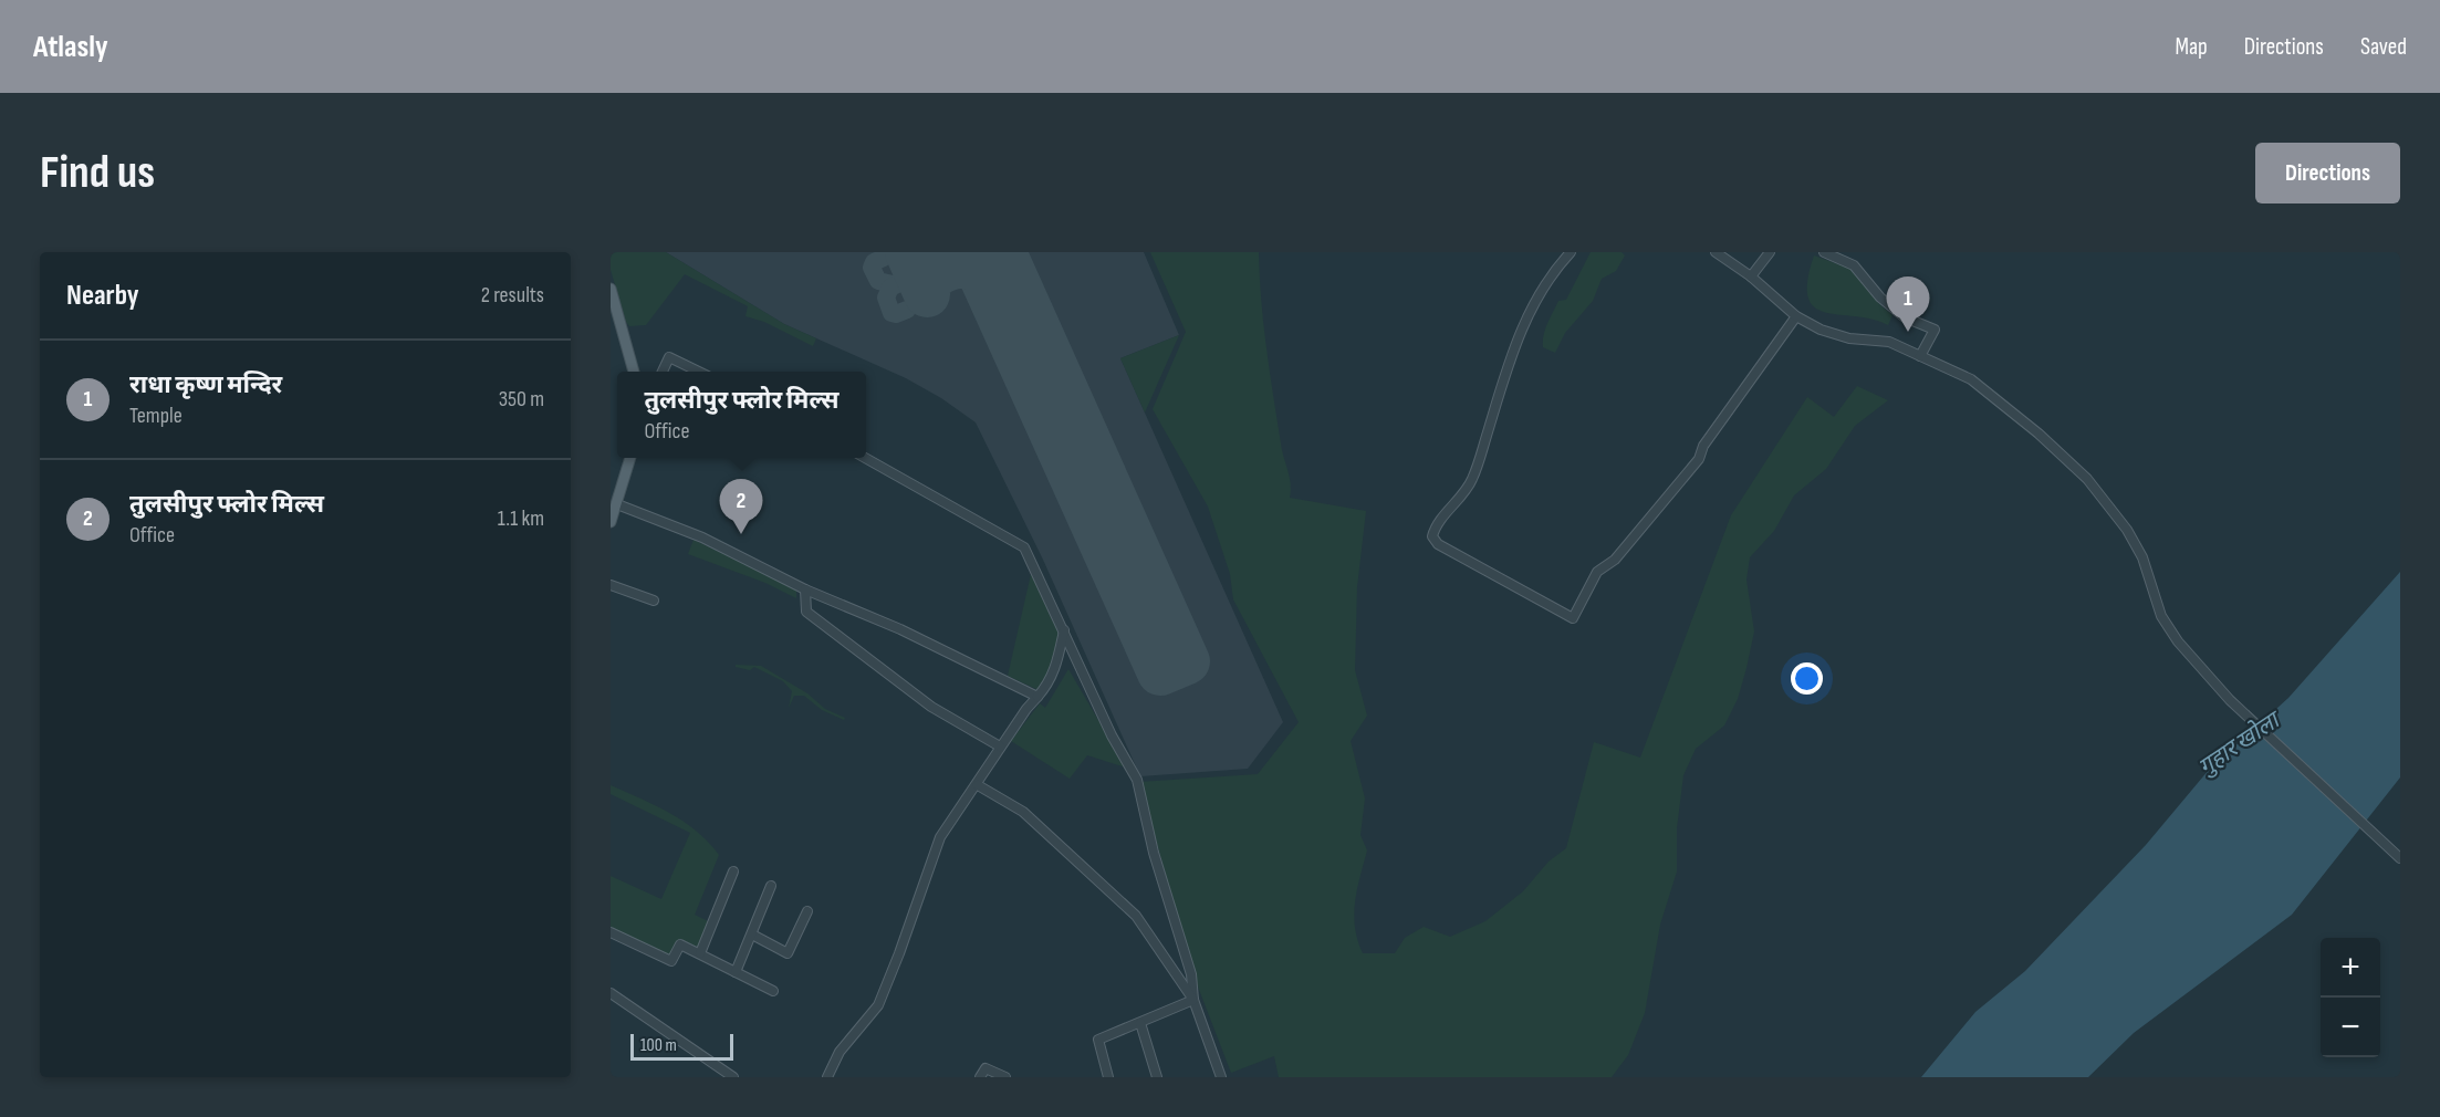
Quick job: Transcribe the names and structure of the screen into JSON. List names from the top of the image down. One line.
{"water":["गुहार खोला"],"scale_bar":"100 m","page":{"header":"Atlasly","nav":["Map","Directions","Saved"],"buttons":"Directions","title":"Find us","heading":["Nearby","2 results"],"pins":["1","2"],"list":[{"mark":"1","name":"राधा कृष्ण मन्दिर","note":"Temple","value":"350 m"},{"mark":"2","name":"तुलसीपुर फ्लोर मिल्स","note":"Office","value":"1.1 km"}],"popup":["तुलसीपुर फ्लोर मिल्स","Office"],"map_buttons":["+","−"],"scale":"100 m"}}
